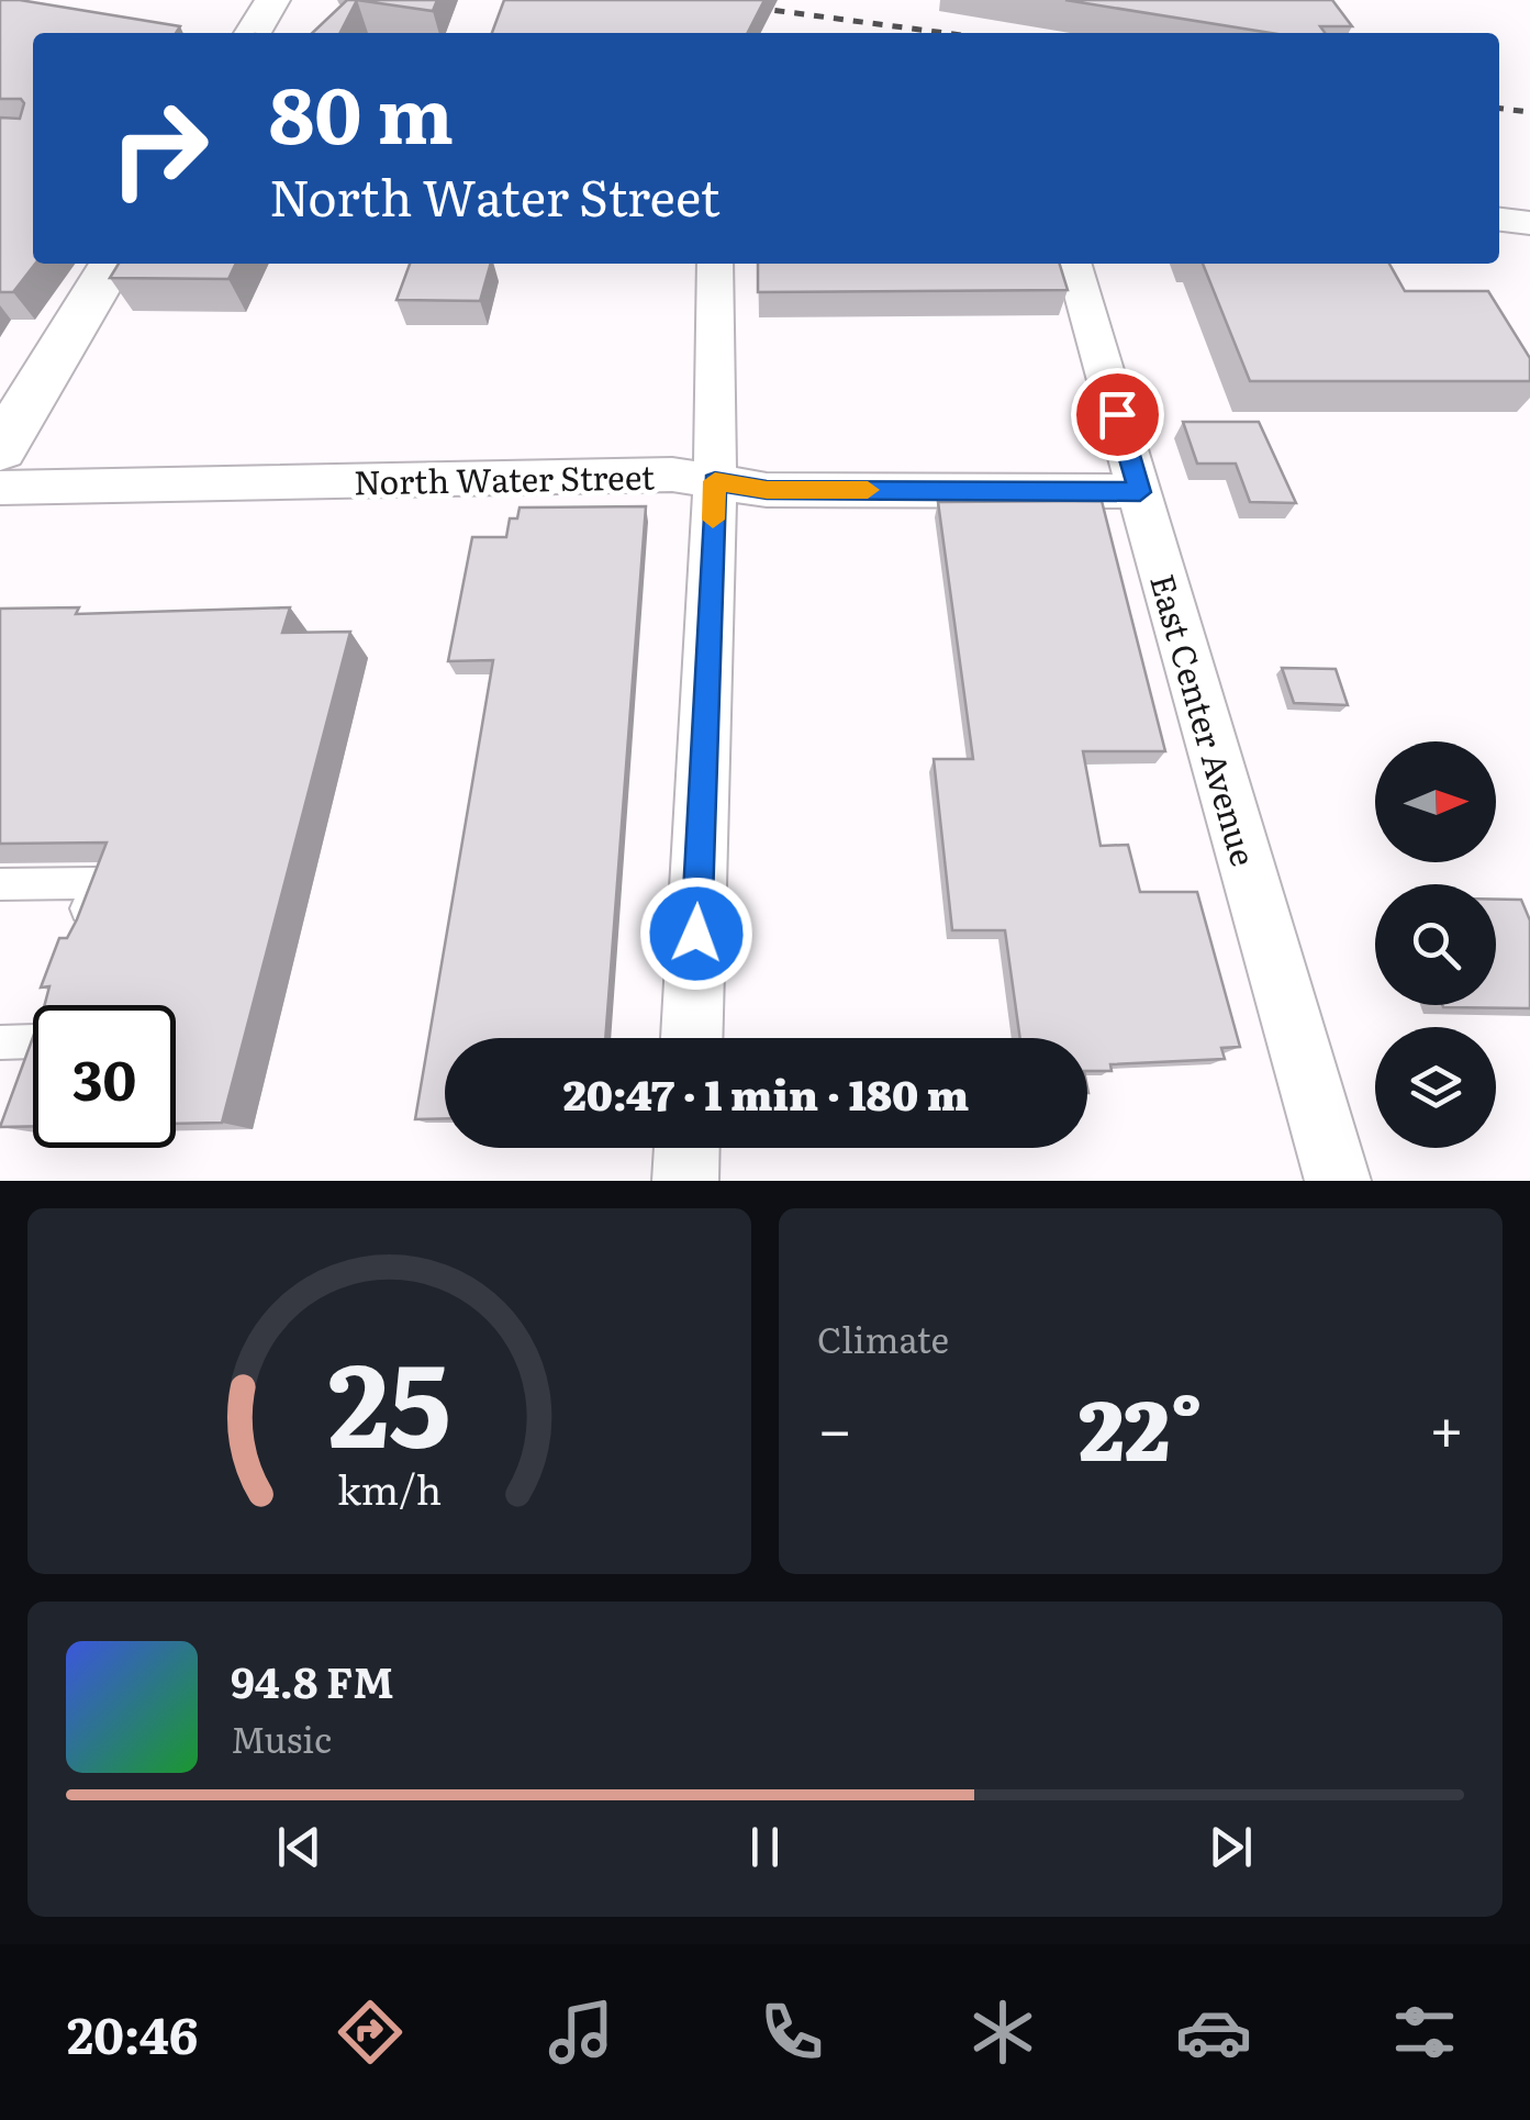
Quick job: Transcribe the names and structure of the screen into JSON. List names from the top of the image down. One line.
{"streets":{"street":["North Water Street","East Center Avenue"]},"crossings":[["North Water Street","East Center Avenue"]],"north":"right","page":{"turn":["80 m","North Water Street"],"limit":"30","trip":"20:47 · 1 min · 180 m","tile":"Climate","heat":["−","22°","+"],"song":["94.8 FM","Music"],"tabs":"20:46","gauge":["25","km/h"]}}
